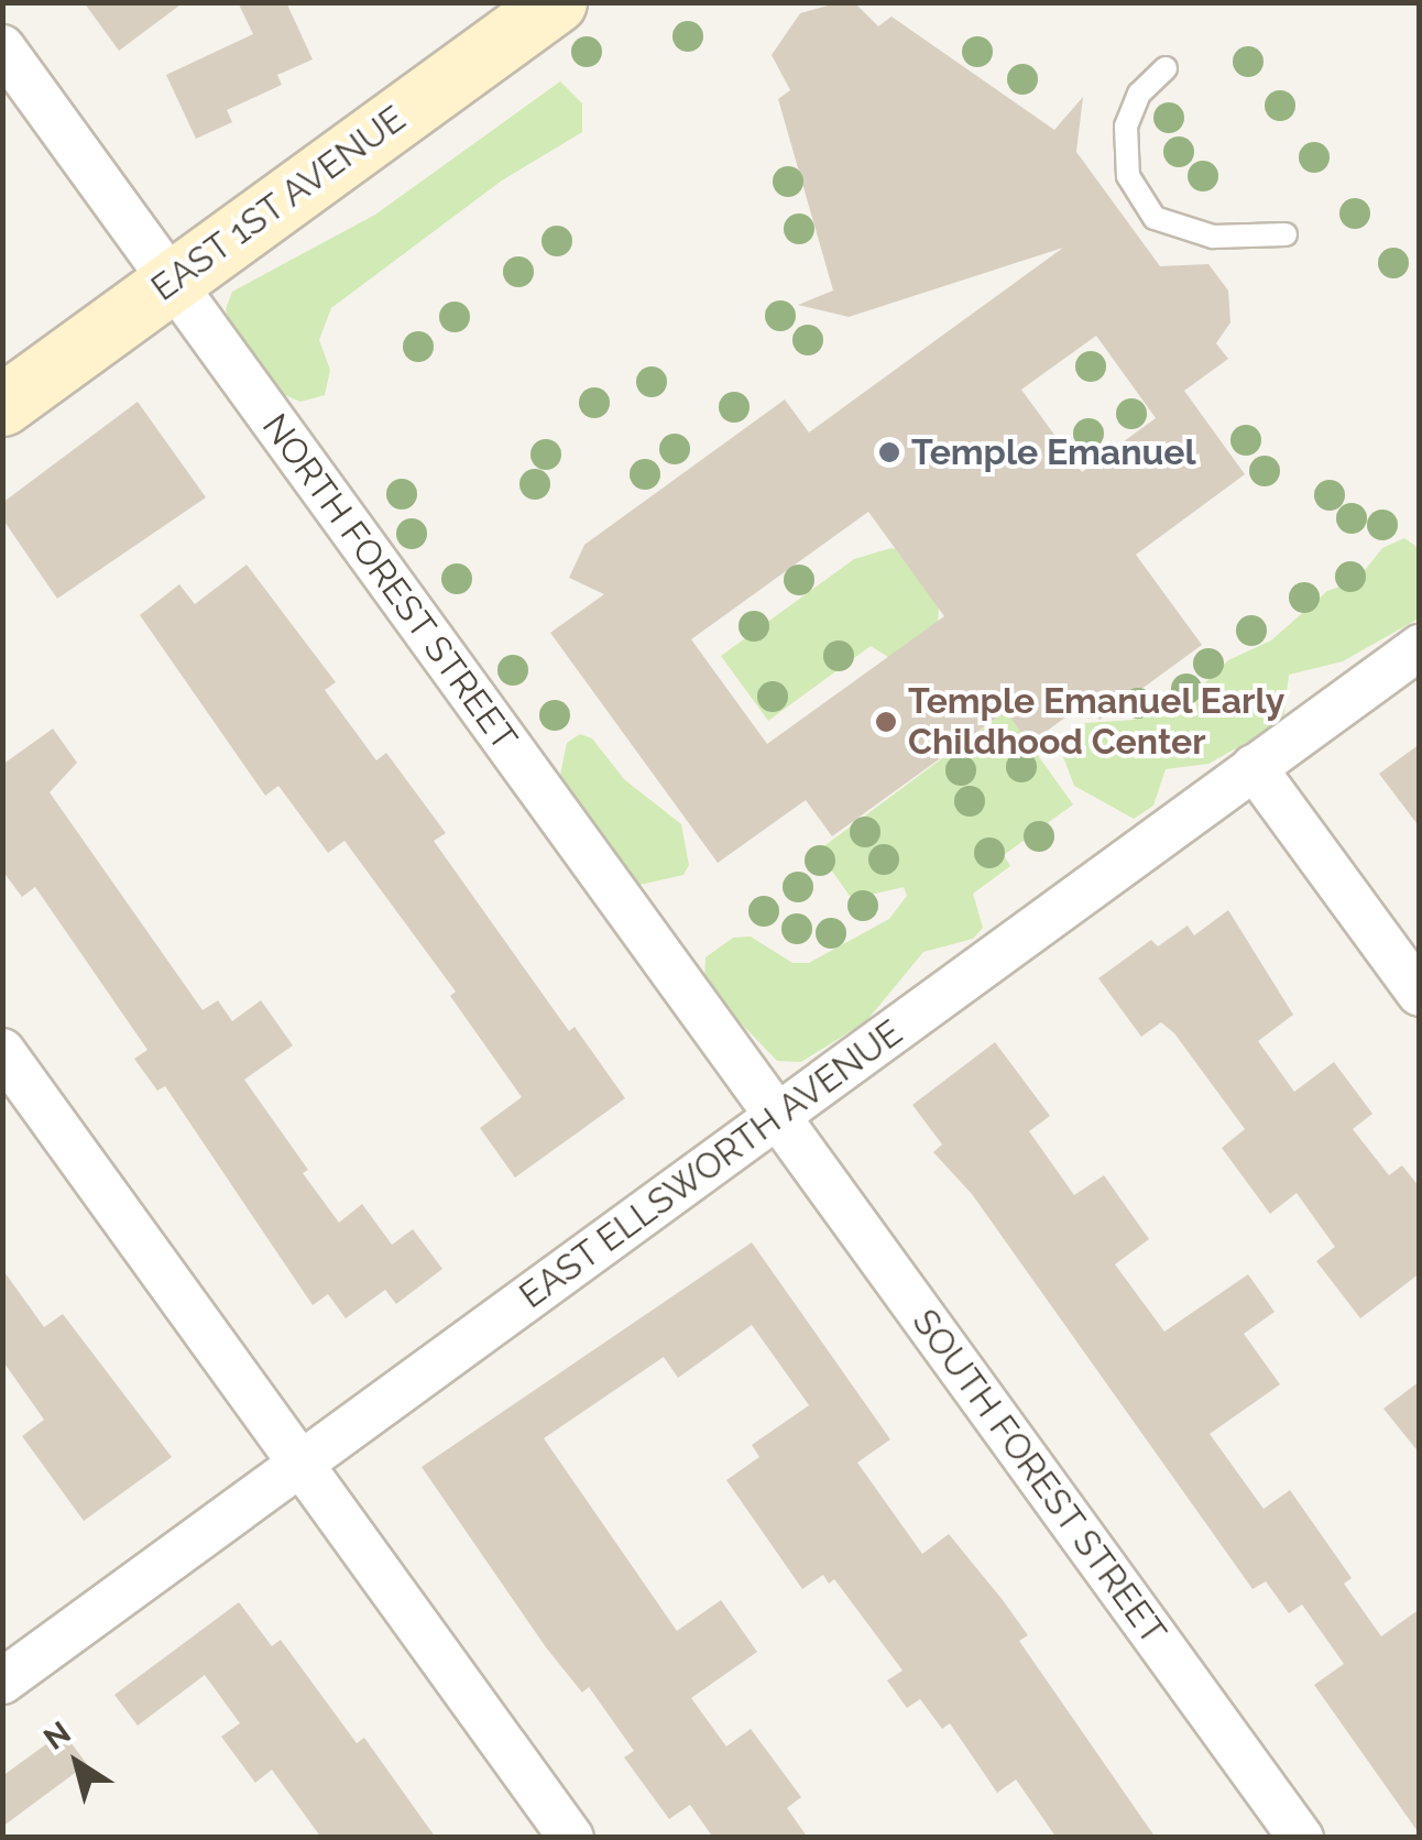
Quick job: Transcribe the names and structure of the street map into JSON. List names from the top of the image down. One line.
{"streets":{"street":["EAST 1ST AVENUE","NORTH FOREST STREET","EAST ELLSWORTH AVENUE","SOUTH FOREST STREET"]},"crossings":[["EAST 1ST AVENUE","NORTH FOREST STREET"],["NORTH FOREST STREET","EAST ELLSWORTH AVENUE"],["NORTH FOREST STREET","SOUTH FOREST STREET"],["EAST ELLSWORTH AVENUE","SOUTH FOREST STREET"]],"places":["Temple Emanuel","Temple Emanuel Early Childhood Center"],"north":"top left"}
